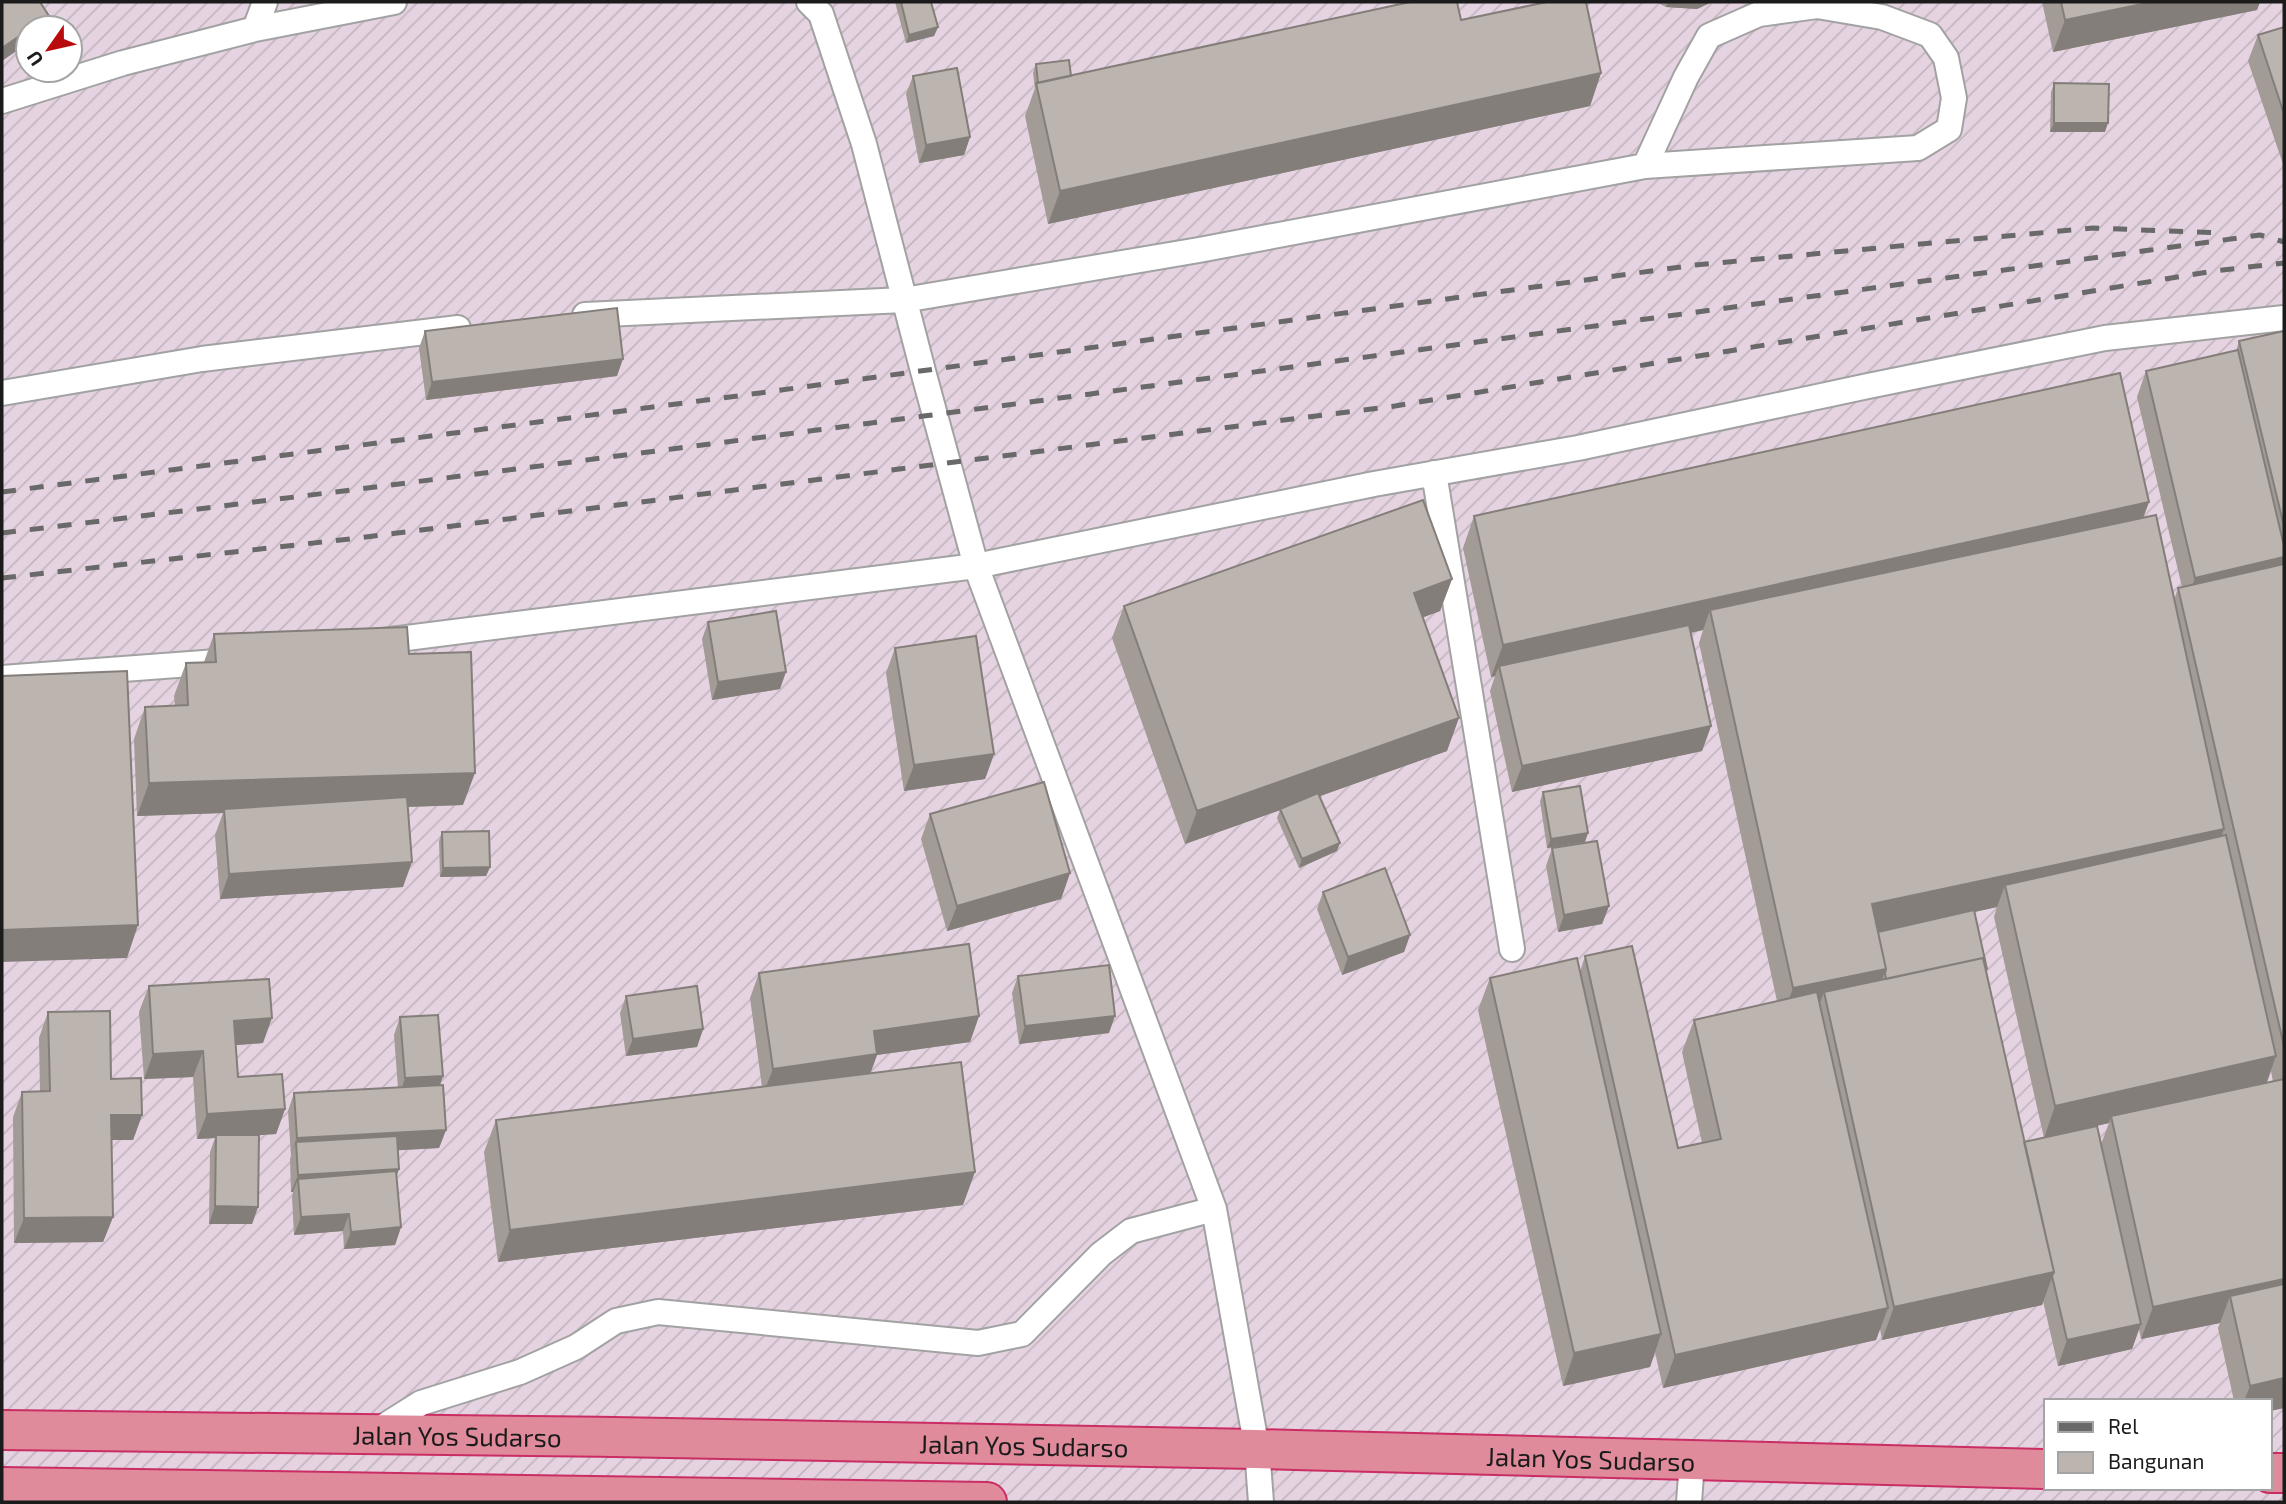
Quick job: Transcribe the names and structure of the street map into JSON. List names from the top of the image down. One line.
{"streets":{"highway":["Jalan Yos Sudarso"]},"legend":["Rel","Bangunan"],"north":"bottom left"}
